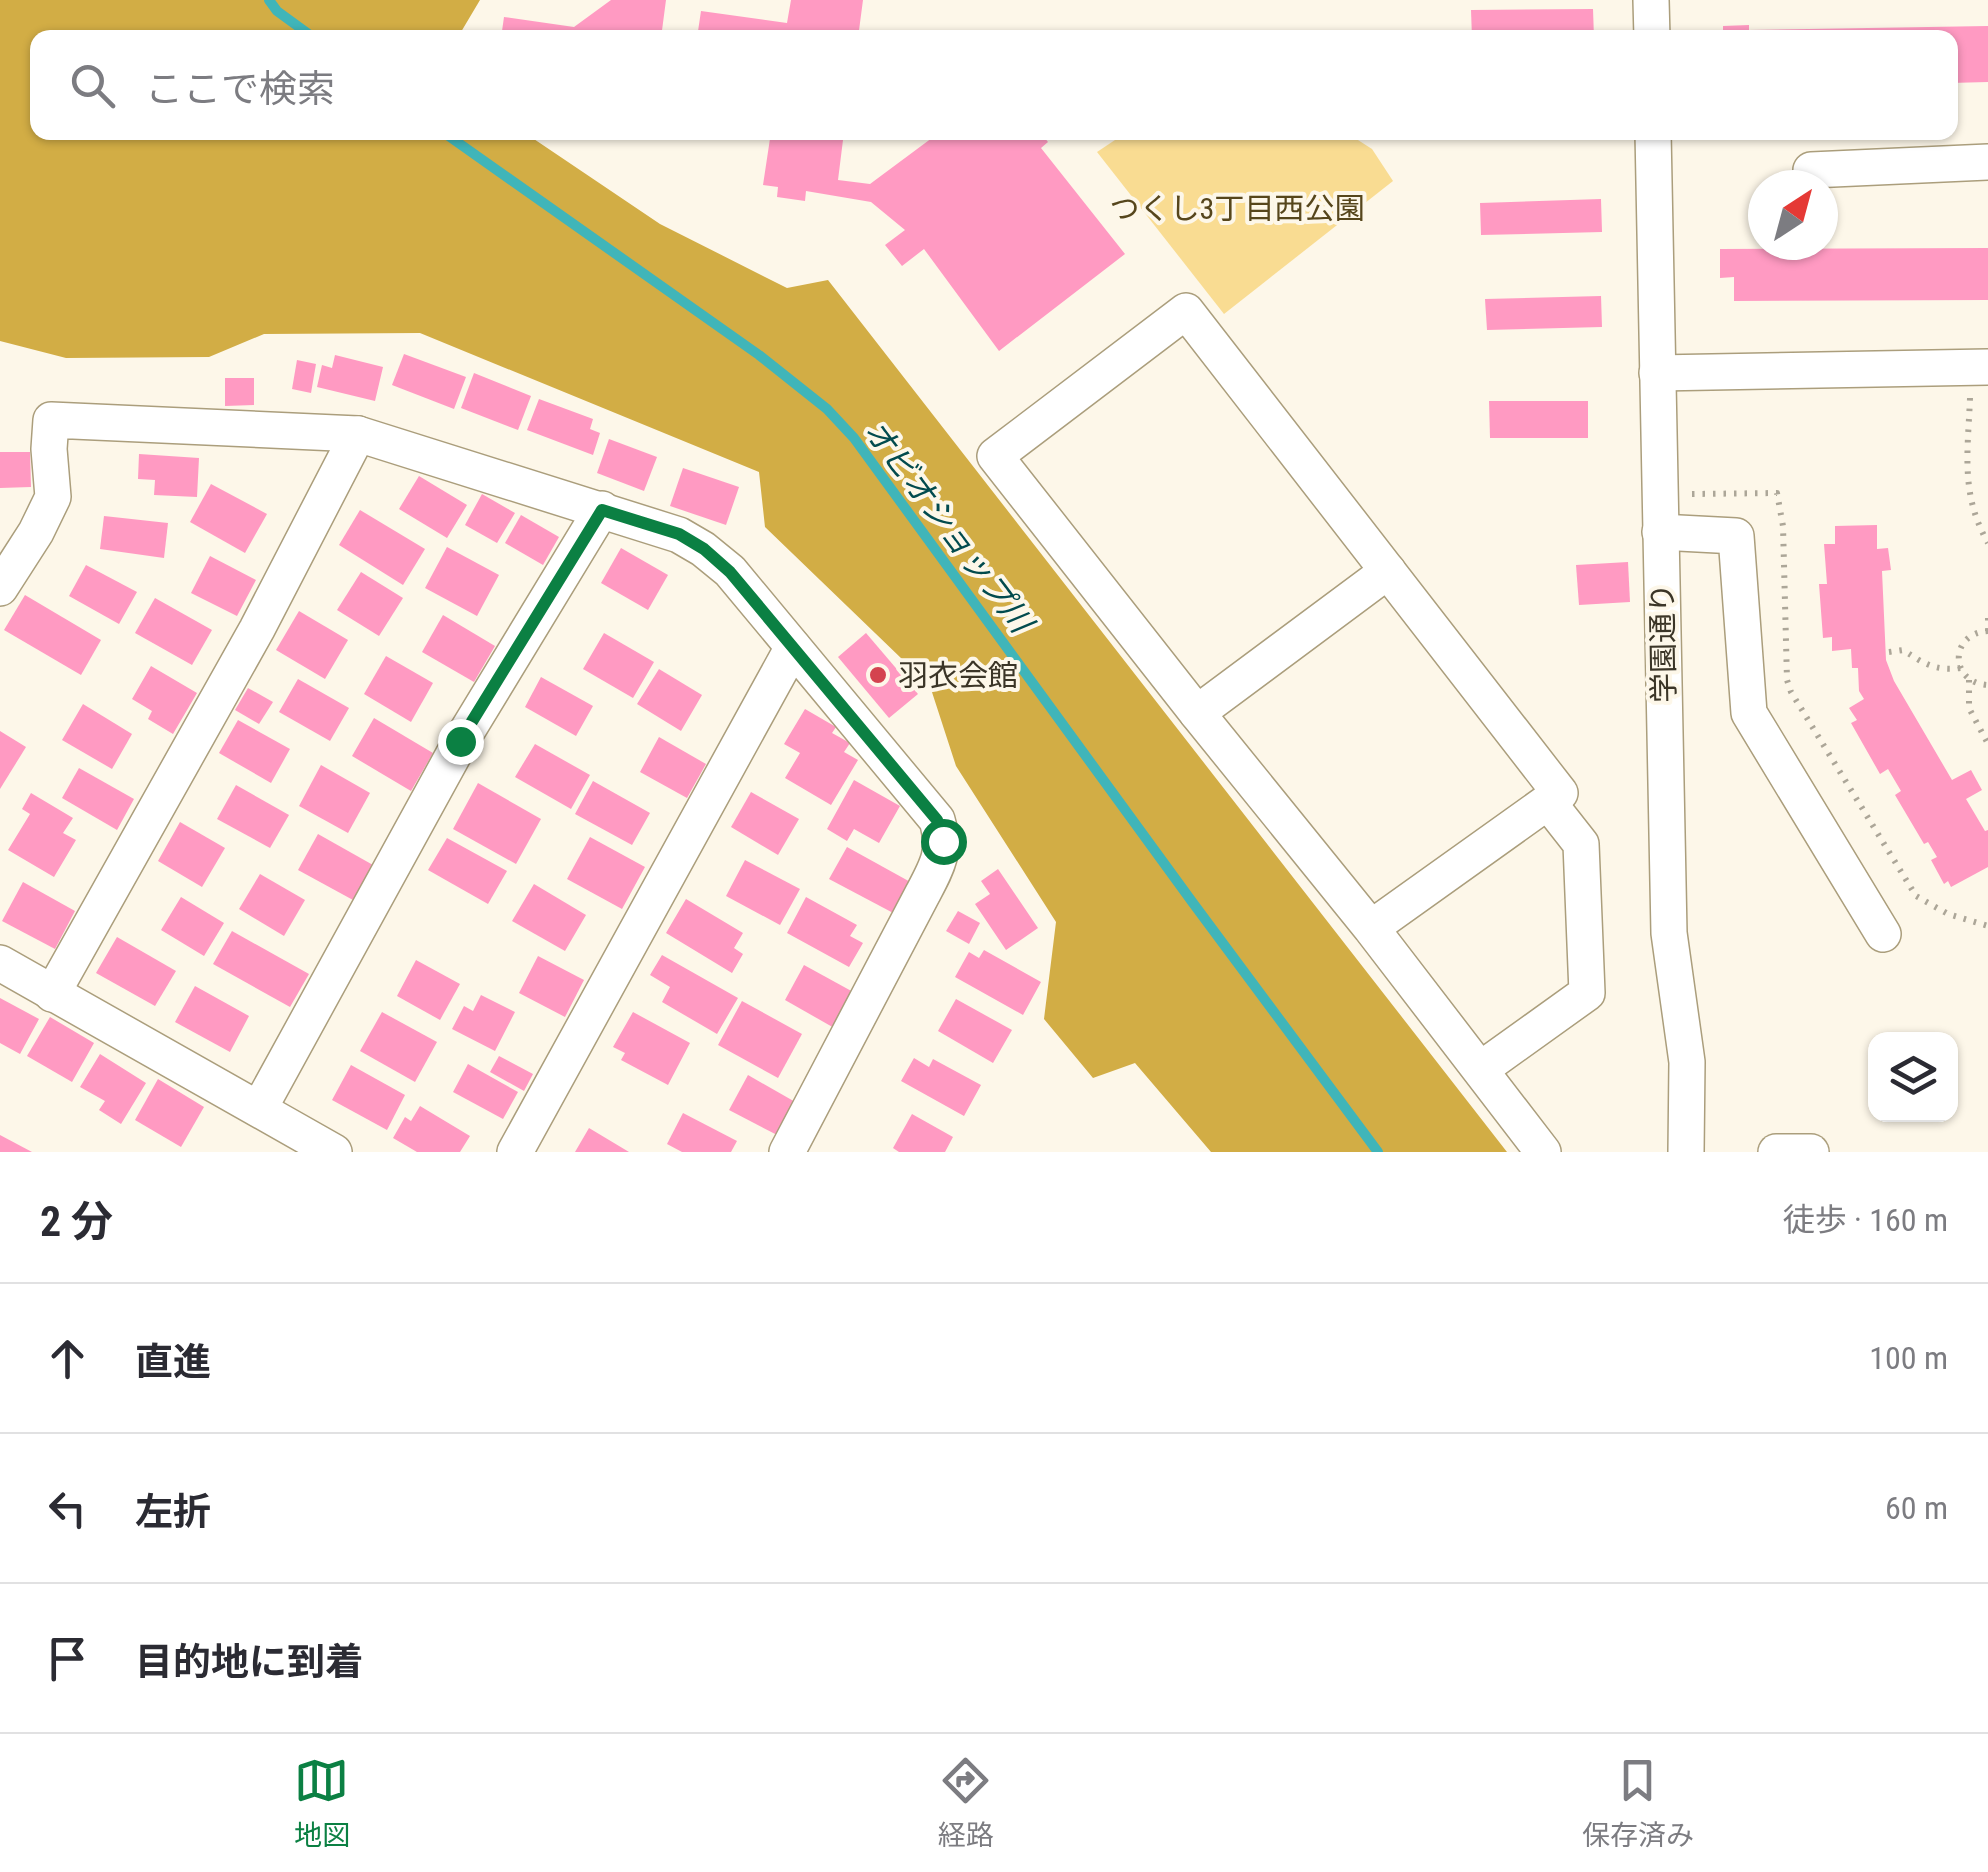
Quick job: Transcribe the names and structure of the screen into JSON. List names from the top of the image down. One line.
{"streets":{"street":["学園通り"]},"water":["オビオショップ川"],"parks":["つくし3丁目西公園"],"places":["羽衣会館"],"north":"top right","page":{"search":"ここで検索","heading":["2 分","徒歩 · 160 m"],"list":[["直進","100 m"],["左折","60 m"],"目的地に到着"],"nav":["地図","経路","保存済み"]}}
